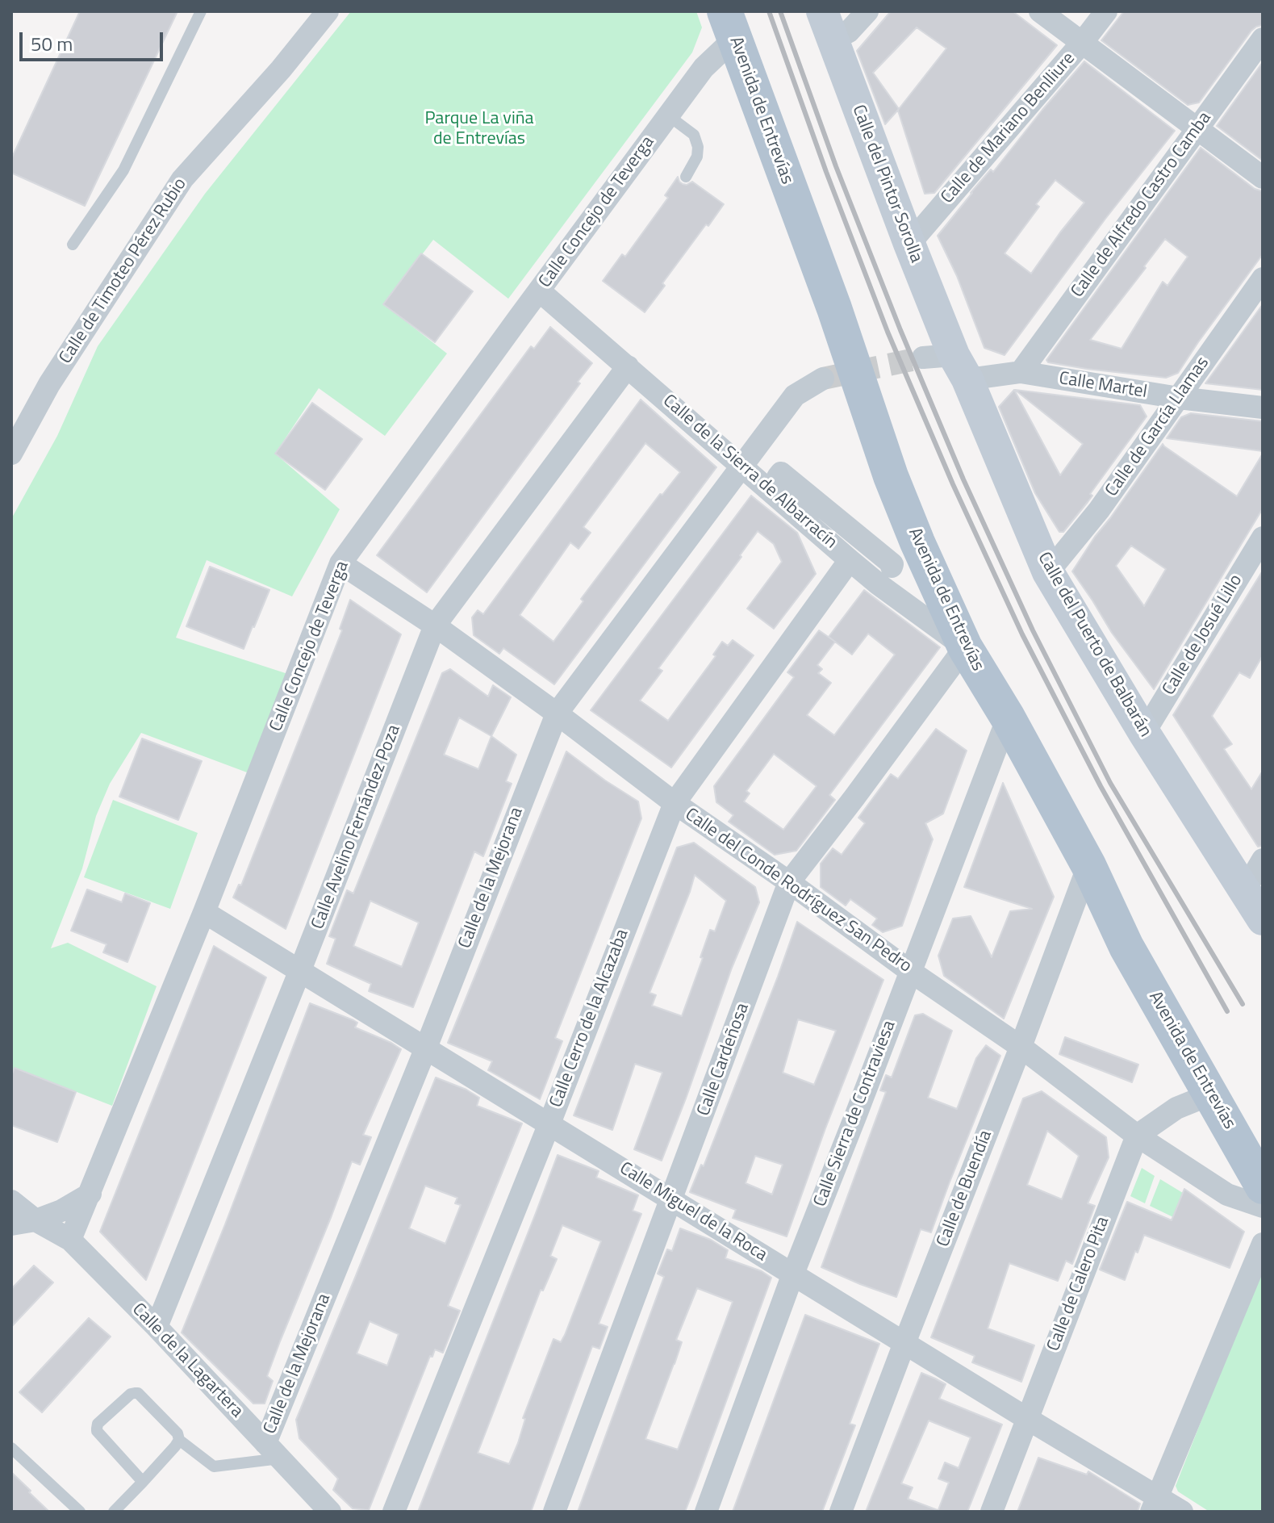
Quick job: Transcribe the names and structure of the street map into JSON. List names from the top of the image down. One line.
{"streets":{"main road":["Avenida de Entrevías"],"street":["Calle de Mariano Benlliure","Calle del Pintor Sorolla","Calle de Alfredo Castro Camba","Calle Concejo de Teverga","Calle de Timoteo Pérez Rubio","Calle Martel","Calle de García Llamas","Calle de la Sierra de Albarracín","Calle de Josué Lillo","Calle del Puerto de Balbarán","Calle Avelino Fernández Poza","Calle de la Mejorana","Calle del Conde Rodríguez San Pedro","Calle Cerro de la Alcazaba","Calle Cardeñosa","Calle Sierra de Contraviesa","Calle de Buendía","Calle Miguel de la Roca","Calle de Calero Pita","Calle de la Lagartera"]},"crossings":[["Avenida de Entrevías","Calle Concejo de Teverga"],["Avenida de Entrevías","Calle de la Sierra de Albarracín"],["Avenida de Entrevías","Calle Cardeñosa"],["Avenida de Entrevías","Calle Sierra de Contraviesa"],["Avenida de Entrevías","Calle de Buendía"],["Calle de Mariano Benlliure","Calle del Pintor Sorolla"],["Calle del Pintor Sorolla","Calle Martel"],["Calle del Pintor Sorolla","Calle del Puerto de Balbarán"],["Calle de Alfredo Castro Camba","Calle Martel"],["Calle Concejo de Teverga","Calle de la Sierra de Albarracín"],["Calle Concejo de Teverga","Calle del Conde Rodríguez San Pedro"],["Calle Concejo de Teverga","Calle Miguel de la Roca"],["Calle Concejo de Teverga","Calle de la Lagartera"],["Calle Martel","Calle de García Llamas"],["Calle Martel","Calle del Puerto de Balbarán"],["Calle de García Llamas","Calle del Puerto de Balbarán"],["Calle de la Sierra de Albarracín","Calle Avelino Fernández Poza"],["Calle de la Sierra de Albarracín","Calle de la Mejorana"],["Calle de la Sierra de Albarracín","Calle Cerro de la Alcazaba"],["Calle de la Sierra de Albarracín","Calle Cardeñosa"],["Calle de Josué Lillo","Calle del Puerto de Balbarán"],["Calle Avelino Fernández Poza","Calle del Conde Rodríguez San Pedro"],["Calle Avelino Fernández Poza","Calle Miguel de la Roca"],["Calle Avelino Fernández Poza","Calle de la Lagartera"],["Calle de la Mejorana","Calle del Conde Rodríguez San Pedro"],["Calle de la Mejorana","Calle Miguel de la Roca"],["Calle de la Mejorana","Calle de la Lagartera"],["Calle del Conde Rodríguez San Pedro","Calle Cerro de la Alcazaba"],["Calle del Conde Rodríguez San Pedro","Calle Cardeñosa"],["Calle del Conde Rodríguez San Pedro","Calle Sierra de Contraviesa"],["Calle del Conde Rodríguez San Pedro","Calle de Buendía"],["Calle del Conde Rodríguez San Pedro","Calle de Calero Pita"],["Calle Cerro de la Alcazaba","Calle Miguel de la Roca"],["Calle Cardeñosa","Calle Miguel de la Roca"],["Calle Sierra de Contraviesa","Calle Miguel de la Roca"],["Calle de Buendía","Calle Miguel de la Roca"],["Calle Miguel de la Roca","Calle de Calero Pita"]],"parks":["Parque La viña de Entrevías"],"scale_bar":"50 m"}
